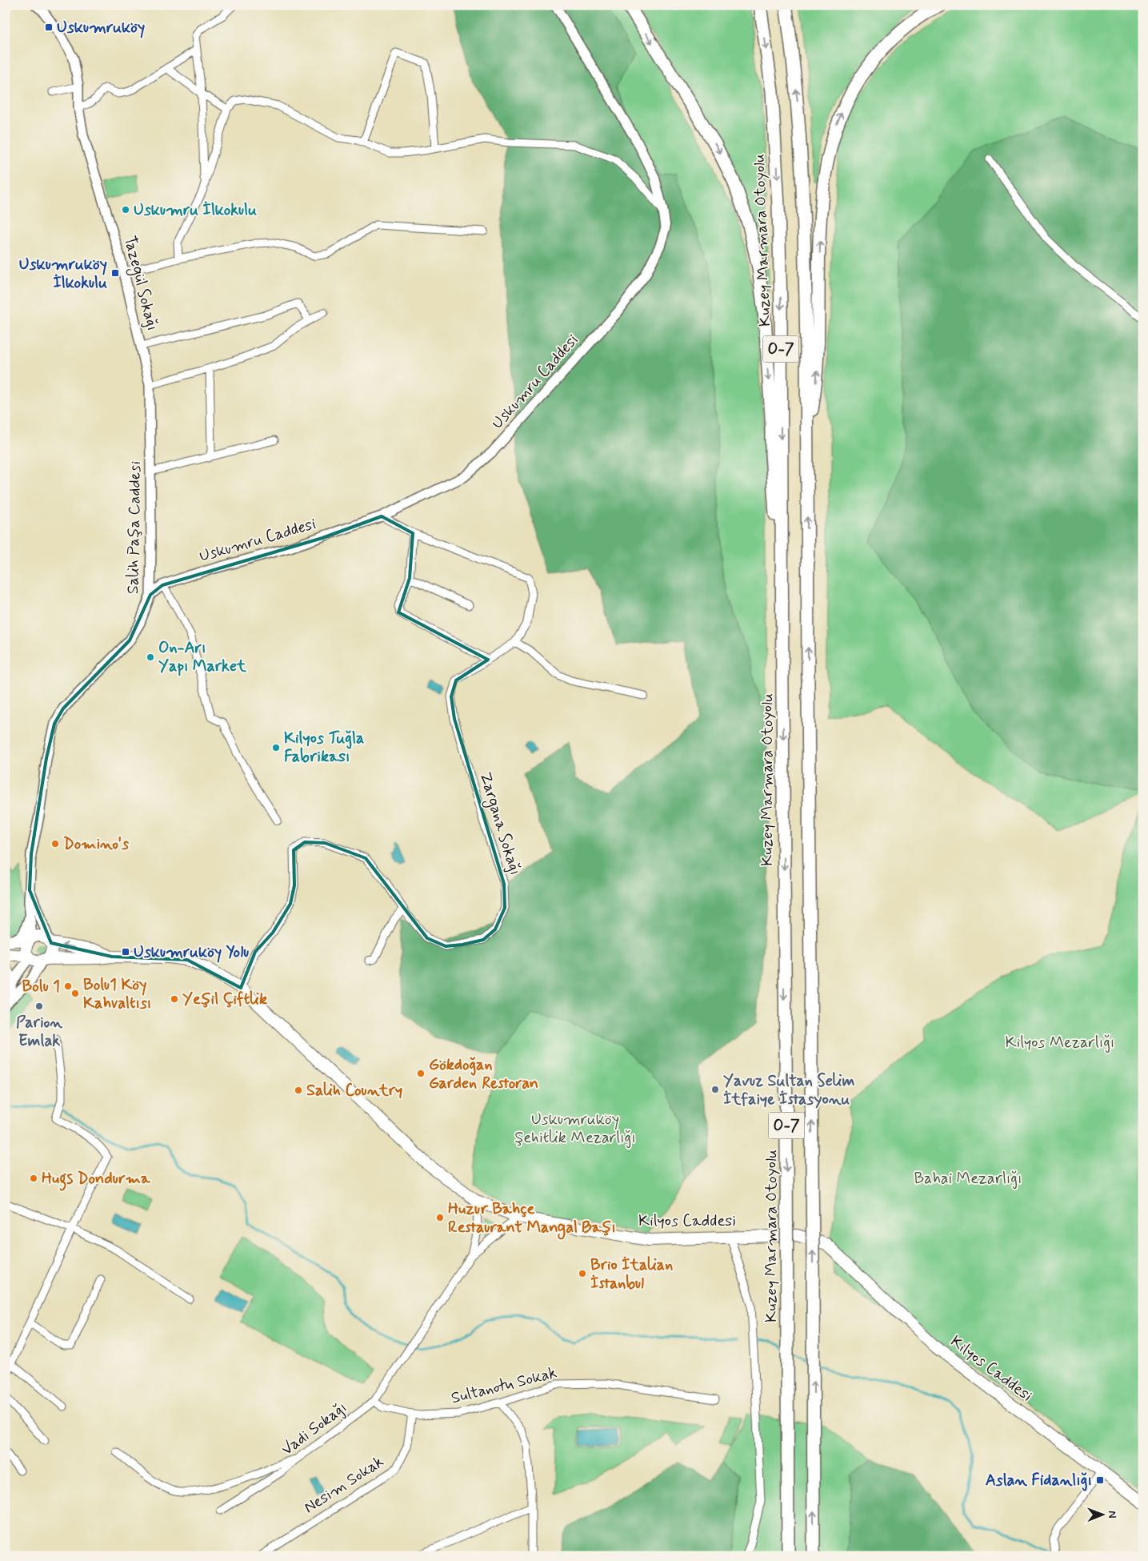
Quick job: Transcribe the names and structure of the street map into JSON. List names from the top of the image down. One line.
{"streets":{"highway":["Kuzey Marmara Otoyolu","O-7"],"main road":["Tazegül Sokağı","Uskumru Caddesi","Salih Paşa Caddesi","Kilyos Caddesi"],"street":["Zargana Sokağı","Sultanotu Sokak","Vadi Sokağı","Nesim Sokak"]},"crossings":[["Tazegül Sokağı","Salih Paşa Caddesi"],["Uskumru Caddesi","Salih Paşa Caddesi"],["Zargana Sokağı","Kilyos Caddesi"],["Sultanotu Sokak","Vadi Sokağı"],["Sultanotu Sokak","Nesim Sokak"]],"parks":["Kilyos Mezarlığı","Uskumruköy Şehitlik Mezarlığı","Bahai Mezarlığı"],"places":{"transit":["Uskumruköy","Uskumruköy İlkokulu","Uskumruköy Yolu","Aslan Fidanlığı"],"other":["Uskumru İlkokulu","On-Arı Yapı Market","Kilyos Tuğla Fabrikası","Domino's","Bolu 1","Bolu1 Köy Kahvaltısı","Yeşil Çiftlik","Parion Emlak","Gökdoğan Garden Restoran","Yavuz Sultan Selim İtfaiye İstasyonu","Salih Country","Hugs Dondurma","Huzur Bahçe Restaurant Mangal Başı","Brio İtalian İstanbul"]},"north":"right"}
